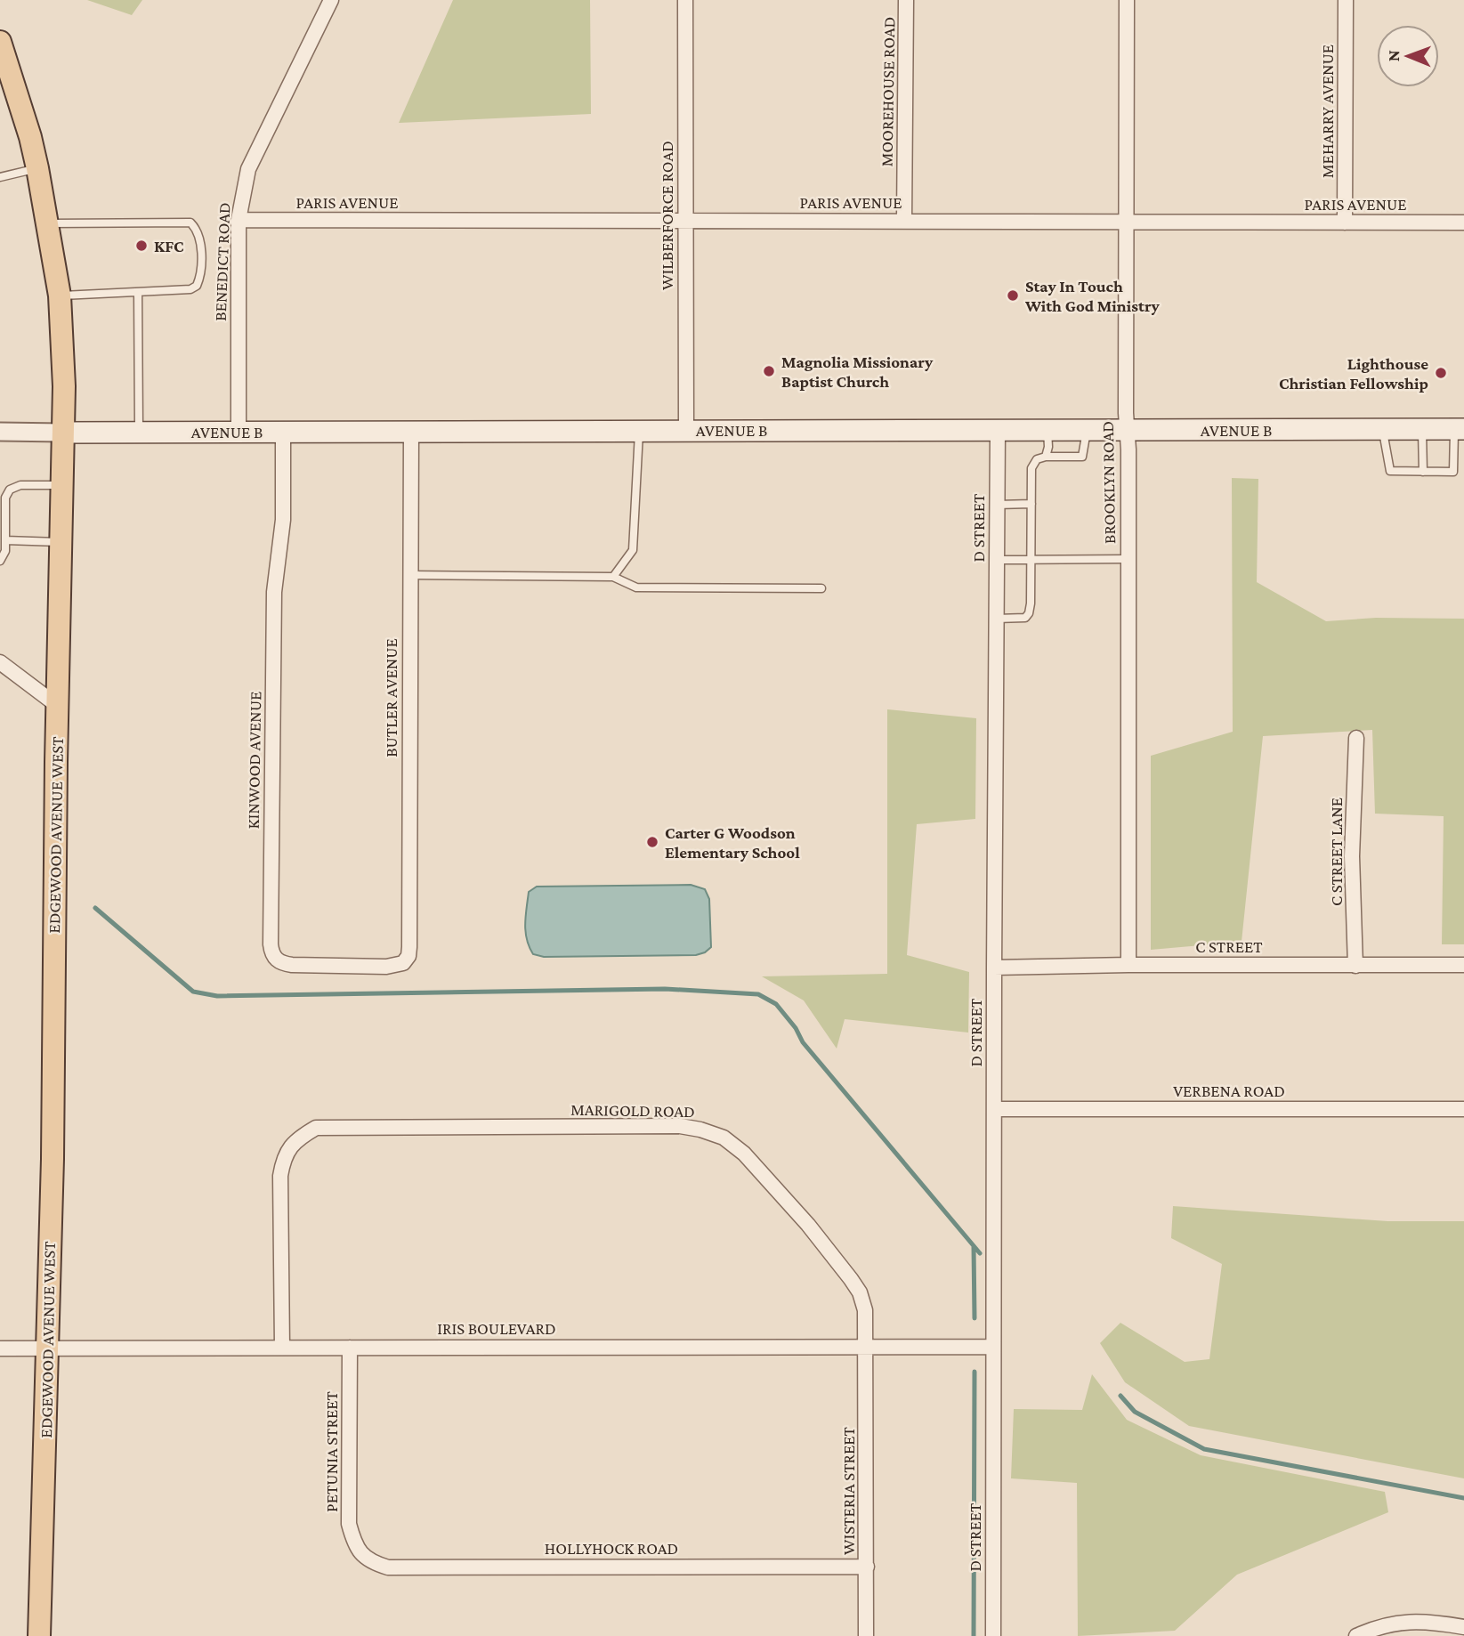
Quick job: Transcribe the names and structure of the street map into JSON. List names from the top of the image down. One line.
{"streets":{"main road":["AVENUE B","EDGEWOOD AVENUE WEST"],"street":["MOOREHOUSE ROAD","MEHARRY AVENUE","PARIS AVENUE","WILBERFORCE ROAD","BENEDICT ROAD","BROOKLYN ROAD","D STREET","BUTLER AVENUE","KINWOOD AVENUE","C STREET LANE","C STREET","VERBENA ROAD","MARIGOLD ROAD","IRIS BOULEVARD","PETUNIA STREET","WISTERIA STREET","HOLLYHOCK ROAD"]},"crossings":[["MOOREHOUSE ROAD","PARIS AVENUE"],["MEHARRY AVENUE","PARIS AVENUE"],["PARIS AVENUE","WILBERFORCE ROAD"],["PARIS AVENUE","BENEDICT ROAD"],["PARIS AVENUE","BROOKLYN ROAD"],["WILBERFORCE ROAD","AVENUE B"],["BENEDICT ROAD","AVENUE B"],["AVENUE B","BROOKLYN ROAD"],["AVENUE B","D STREET"],["AVENUE B","BUTLER AVENUE"],["AVENUE B","KINWOOD AVENUE"],["AVENUE B","EDGEWOOD AVENUE WEST"],["BROOKLYN ROAD","C STREET"],["D STREET","C STREET"],["D STREET","VERBENA ROAD"],["D STREET","IRIS BOULEVARD"],["BUTLER AVENUE","KINWOOD AVENUE"],["EDGEWOOD AVENUE WEST","IRIS BOULEVARD"],["C STREET LANE","C STREET"],["MARIGOLD ROAD","IRIS BOULEVARD"],["MARIGOLD ROAD","WISTERIA STREET"],["IRIS BOULEVARD","PETUNIA STREET"],["IRIS BOULEVARD","WISTERIA STREET"],["PETUNIA STREET","HOLLYHOCK ROAD"],["WISTERIA STREET","HOLLYHOCK ROAD"]],"places":["KFC","Stay In Touch With God Ministry","Magnolia Missionary Baptist Church","Lighthouse Christian Fellowship","Carter G Woodson Elementary School"],"north":"left"}
